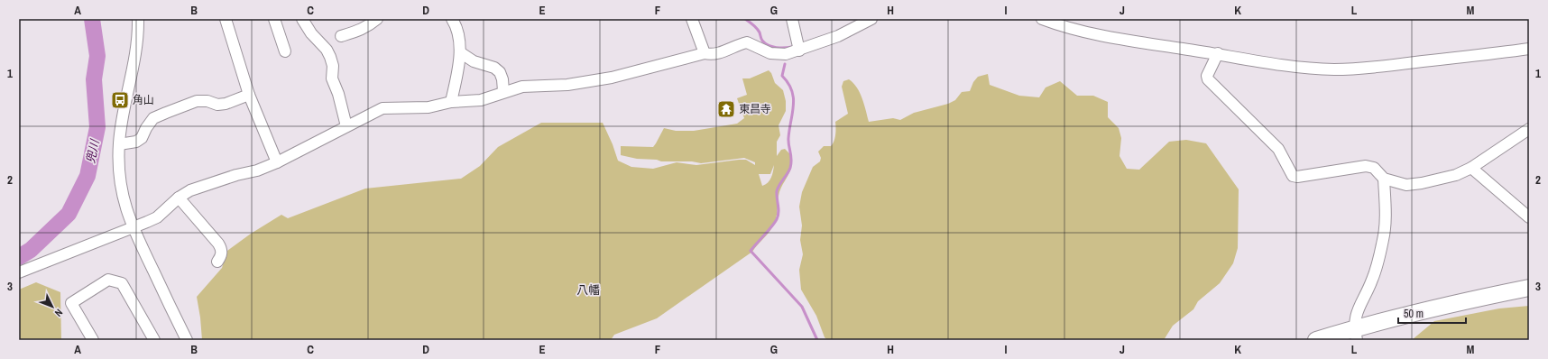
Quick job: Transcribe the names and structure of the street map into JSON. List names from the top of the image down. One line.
{"districts":["八幡"],"water":["兜川"],"places":{"bus stop":["角山"],"temple":["東昌寺"]},"scale_bar":"50 m","north":"bottom right","grid":{"columns":["A","B","C","D","E","F","G","H","I","J","K","L","M"],"rows":["1","2","3"]}}
